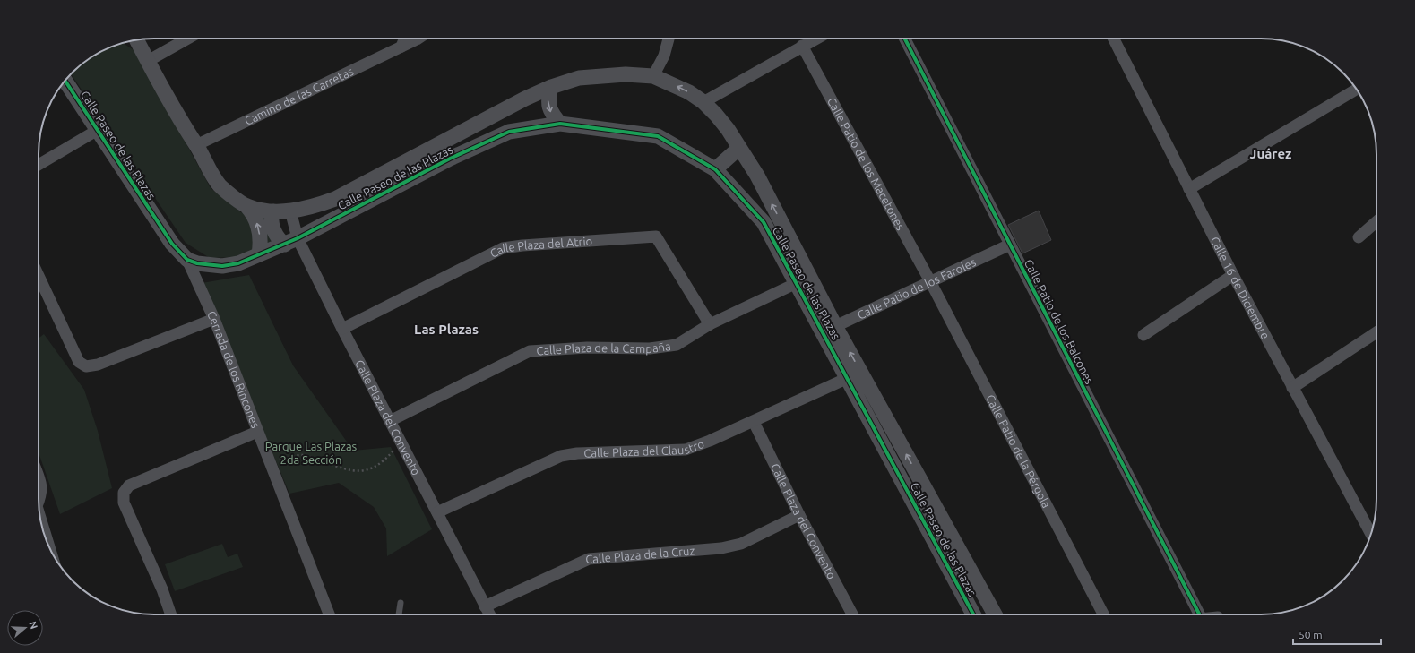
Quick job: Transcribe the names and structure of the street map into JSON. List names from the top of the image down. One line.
{"streets":{"street":["Camino de las Carretas","Calle Paseo de las Plazas","Calle Patio de los Macetones","Calle Plaza del Atrio","Calle Patio de los Faroles","Calle 16 de Diciembre","Calle Patio de los Balcones","Calle Plaza de la Campaña","Cerrada de los Rincones","Calle Plaza del Convento","Calle Plaza del Claustro","Calle Patio de la Pérgola","Calle Plaza de la Cruz"]},"crossings":[["Camino de las Carretas","Calle Paseo de las Plazas"],["Calle Paseo de las Plazas","Calle Patio de los Faroles"],["Calle Paseo de las Plazas","Calle Plaza de la Campaña"],["Calle Paseo de las Plazas","Cerrada de los Rincones"],["Calle Paseo de las Plazas","Calle Plaza del Convento"],["Calle Paseo de las Plazas","Calle Plaza del Claustro"],["Calle Patio de los Macetones","Calle Patio de los Faroles"],["Calle Patio de los Macetones","Calle Patio de la Pérgola"],["Calle Plaza del Atrio","Calle Plaza de la Campaña"],["Calle Plaza del Atrio","Calle Plaza del Convento"],["Calle Patio de los Faroles","Calle Patio de los Balcones"],["Calle Patio de los Faroles","Calle Patio de la Pérgola"],["Calle Plaza de la Campaña","Calle Plaza del Convento"],["Calle Plaza del Convento","Calle Plaza del Claustro"],["Calle Plaza del Convento","Calle Plaza de la Cruz"]],"districts":["Juárez","Las Plazas"],"parks":["Parque Las Plazas 2da Sección"],"scale_bar":"50 m","north":"right"}
